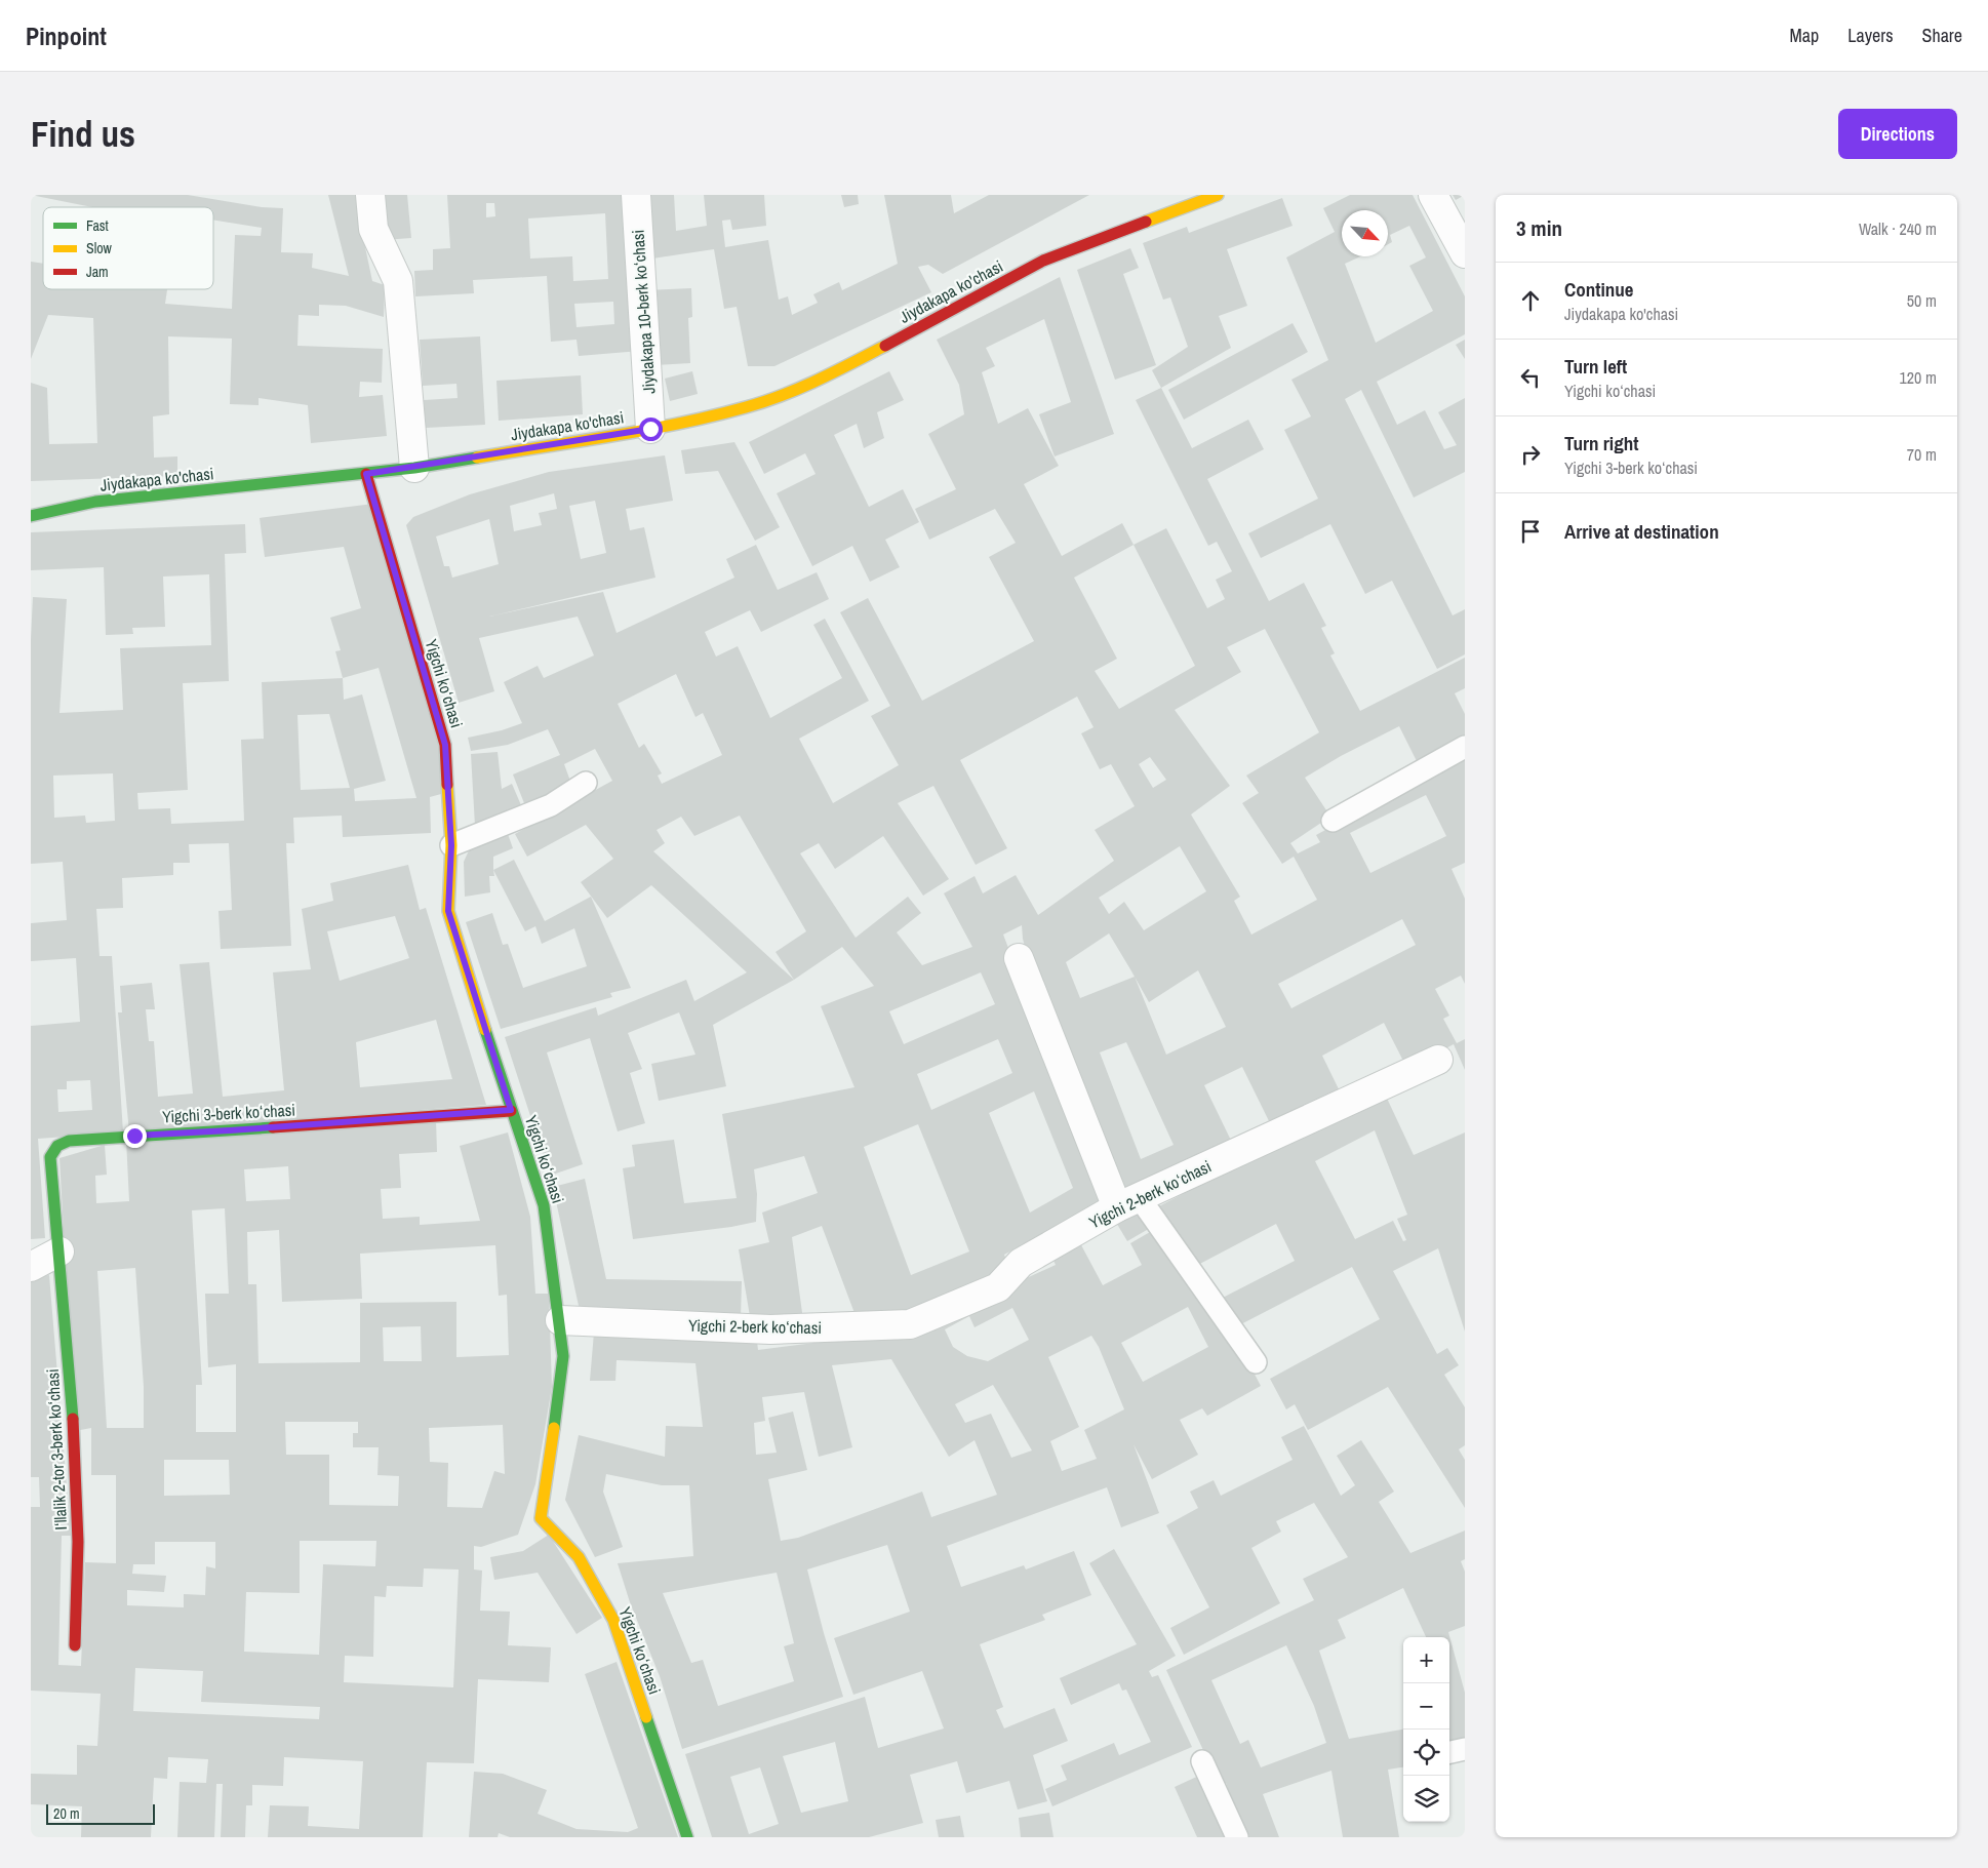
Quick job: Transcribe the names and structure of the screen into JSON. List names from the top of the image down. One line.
{"streets":{"street":["Jiydakapa ko'chasi","Jiydakapa 10-berk koʻchasi","Yigchi koʻchasi","Yigchi 3-berk koʻchasi","Yigchi 2-berk koʻchasi","Iʻllalik 2-tor 3-berk koʻchasi"]},"crossings":[["Jiydakapa ko'chasi","Jiydakapa 10-berk koʻchasi"],["Jiydakapa ko'chasi","Yigchi koʻchasi"],["Yigchi koʻchasi","Yigchi 3-berk koʻchasi"],["Yigchi koʻchasi","Yigchi 2-berk koʻchasi"],["Yigchi 3-berk koʻchasi","Iʻllalik 2-tor 3-berk koʻchasi"]],"legend":["Fast","Slow","Jam"],"scale_bar":"20 m","north":"bottom right","page":{"header":"Pinpoint","nav":["Map","Layers","Share"],"buttons":"Directions","title":"Find us","heading":["3 min","Walk · 240 m"],"list":[["Continue","Jiydakapa ko'chasi","50 m"],["Turn left","Yigchi koʻchasi","120 m"],["Turn right","Yigchi 3-berk koʻchasi","70 m"],"Arrive at destination"],"map_buttons":["+","−"],"scale":"20 m"}}
